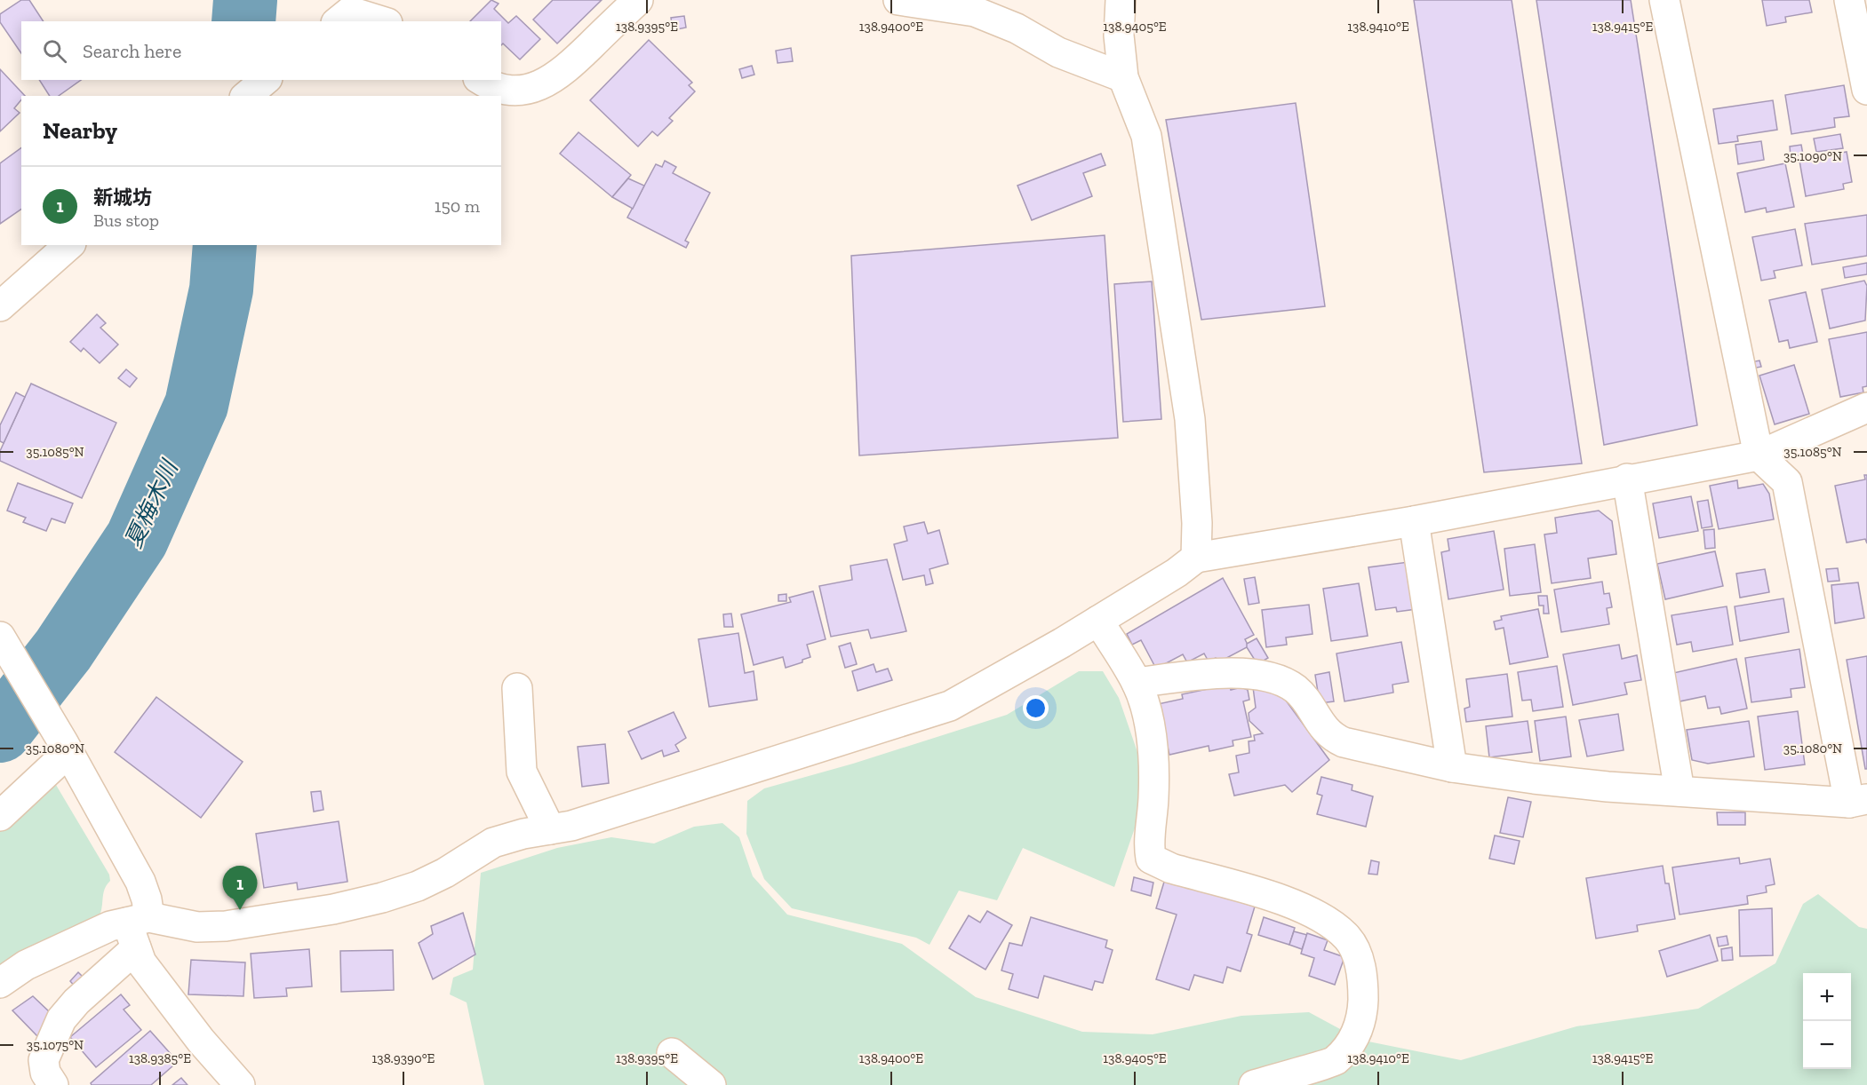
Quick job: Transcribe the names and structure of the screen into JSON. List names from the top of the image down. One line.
{"water":["夏梅木川"],"page":{"search":"Search here","heading":"Nearby","list":[{"mark":"1","name":"新城坊","note":"Bus stop","value":"150 m"}],"pins":"1","map_buttons":["+","−"]},"coordinates":["138.9395°E","138.9400°E","138.9405°E","138.9410°E","138.9415°E","35.1090°N","35.1085°N","35.1080°N","35.1075°N","138.9385°E","138.9390°E"]}
